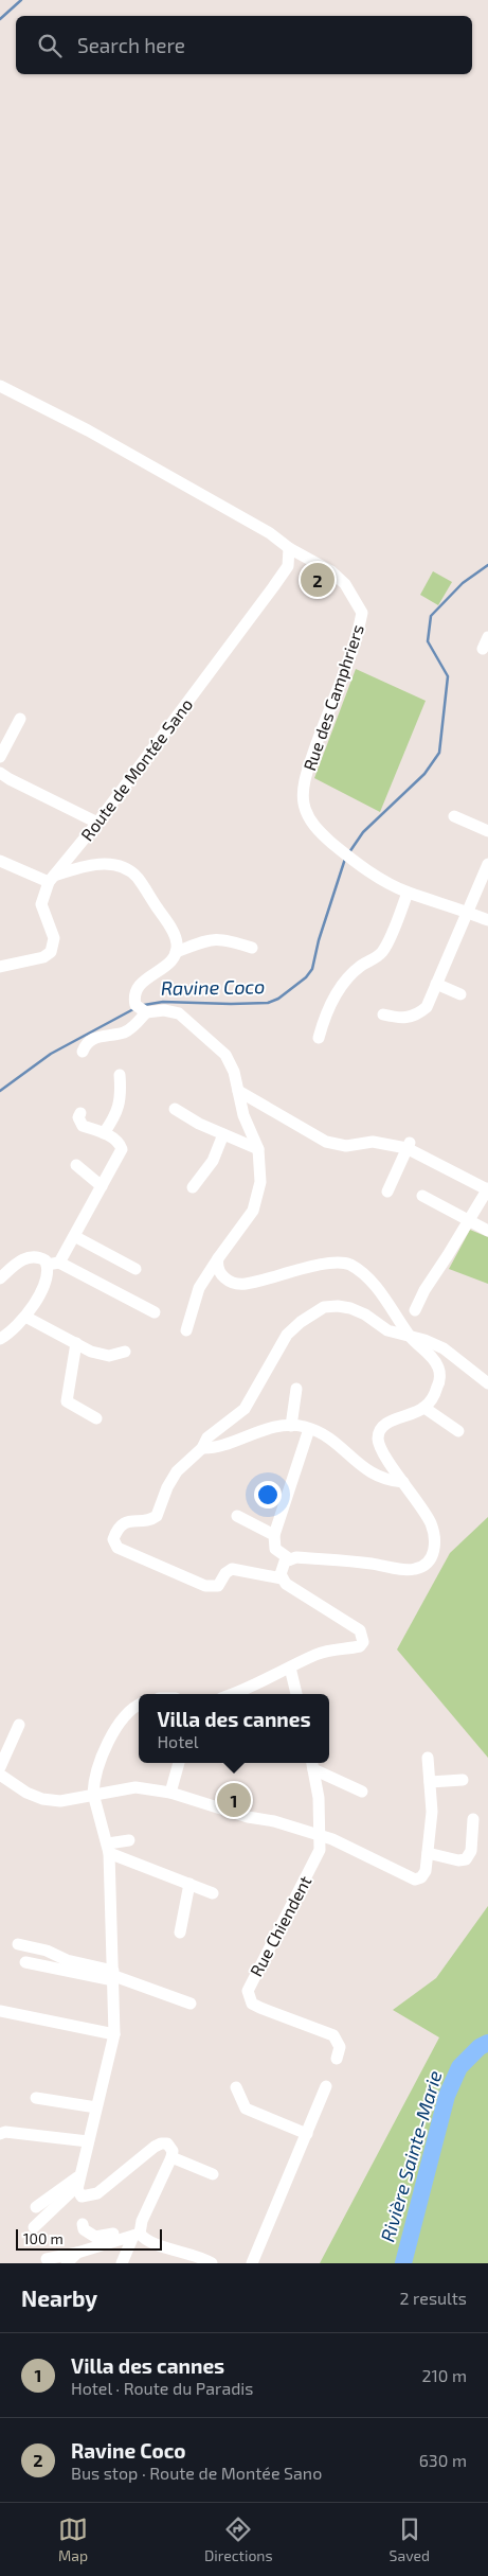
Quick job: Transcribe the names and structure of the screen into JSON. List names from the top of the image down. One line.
{"streets":{"street":["Rue des Camphriers","Route de Montée Sano","Rue Chiendent"]},"crossings":[["Rue des Camphriers","Route de Montée Sano"]],"water":["Ravine Coco","Rivière Sainte-Marie"],"scale_bar":"100 m","page":{"search":"Search here","pins":["2","1"],"popup":["Villa des cannes","Hotel"],"scale":"100 m","heading":["Nearby","2 results"],"list":[{"mark":"1","name":"Villa des cannes","note":"Hotel · Route du Paradis","value":"210 m"},{"mark":"2","name":"Ravine Coco","note":"Bus stop · Route de Montée Sano","value":"630 m"}],"nav":["Map","Directions","Saved"]}}
